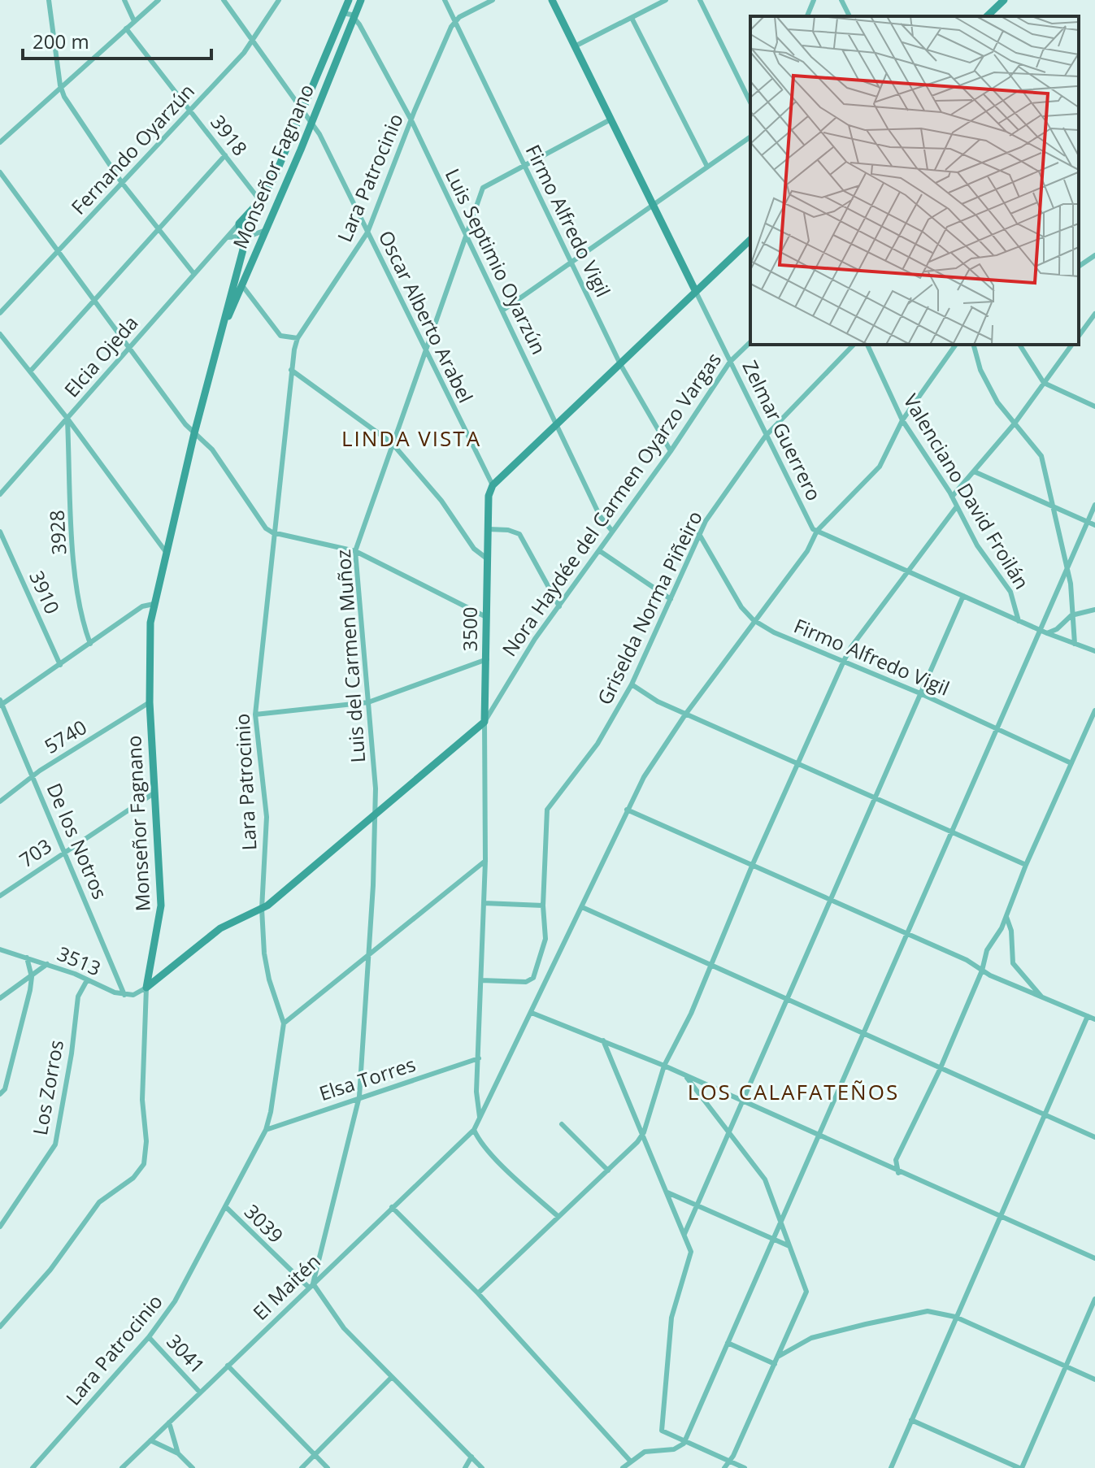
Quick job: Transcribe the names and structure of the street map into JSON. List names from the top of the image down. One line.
{"streets":{"street":["3918","Fernando Oyarzún","Monseñor Fagnano","Lara Patrocinio","Firmo Alfredo Vigil","Luis Septimio Oyarzún","Oscar Alberto Arabel","Elcia Ojeda","Zelmar Guerrero","Valenciano David Froilán","Nora Haydée del Carmen Oyarzo Vargas","3928","3910","Griselda Norma Piñeiro","3500","Luis del Carmen Muñoz","5740","De los Notros","703","3513","Elsa Torres","Los Zorros","3039","El Maitén","3041"]},"crossings":[["3918","Fernando Oyarzún"],["3918","Monseñor Fagnano"],["Fernando Oyarzún","Oscar Alberto Arabel"],["Monseñor Fagnano","Luis Septimio Oyarzún"],["Monseñor Fagnano","Oscar Alberto Arabel"],["Monseñor Fagnano","Elcia Ojeda"],["Monseñor Fagnano","Nora Haydée del Carmen Oyarzo Vargas"],["Monseñor Fagnano","5740"],["Monseñor Fagnano","703"],["Lara Patrocinio","Firmo Alfredo Vigil"],["Lara Patrocinio","Luis Septimio Oyarzún"],["Lara Patrocinio","Oscar Alberto Arabel"],["Lara Patrocinio","Nora Haydée del Carmen Oyarzo Vargas"],["Lara Patrocinio","Elsa Torres"],["Lara Patrocinio","3039"],["Lara Patrocinio","3041"],["Firmo Alfredo Vigil","Nora Haydée del Carmen Oyarzo Vargas"],["Firmo Alfredo Vigil","Griselda Norma Piñeiro"],["Firmo Alfredo Vigil","Luis del Carmen Muñoz"],["Luis Septimio Oyarzún","Nora Haydée del Carmen Oyarzo Vargas"],["Luis Septimio Oyarzún","Luis del Carmen Muñoz"],["Oscar Alberto Arabel","3500"],["Oscar Alberto Arabel","Luis del Carmen Muñoz"],["Elcia Ojeda","3928"],["Zelmar Guerrero","Valenciano David Froilán"],["Zelmar Guerrero","Nora Haydée del Carmen Oyarzo Vargas"],["Zelmar Guerrero","Griselda Norma Piñeiro"],["Zelmar Guerrero","Luis del Carmen Muñoz"],["Nora Haydée del Carmen Oyarzo Vargas","3500"],["Nora Haydée del Carmen Oyarzo Vargas","Luis del Carmen Muñoz"],["Griselda Norma Piñeiro","3500"],["3500","Elsa Torres"],["3500","El Maitén"],["Luis del Carmen Muñoz","Elsa Torres"],["Luis del Carmen Muñoz","3039"],["Luis del Carmen Muñoz","El Maitén"],["5740","De los Notros"],["De los Notros","703"],["De los Notros","3513"],["3513","Los Zorros"],["3039","El Maitén"],["El Maitén","3041"]],"districts":["LINDA VISTA","LOS CALAFATEÑOS"],"scale_bar":"200 m"}
